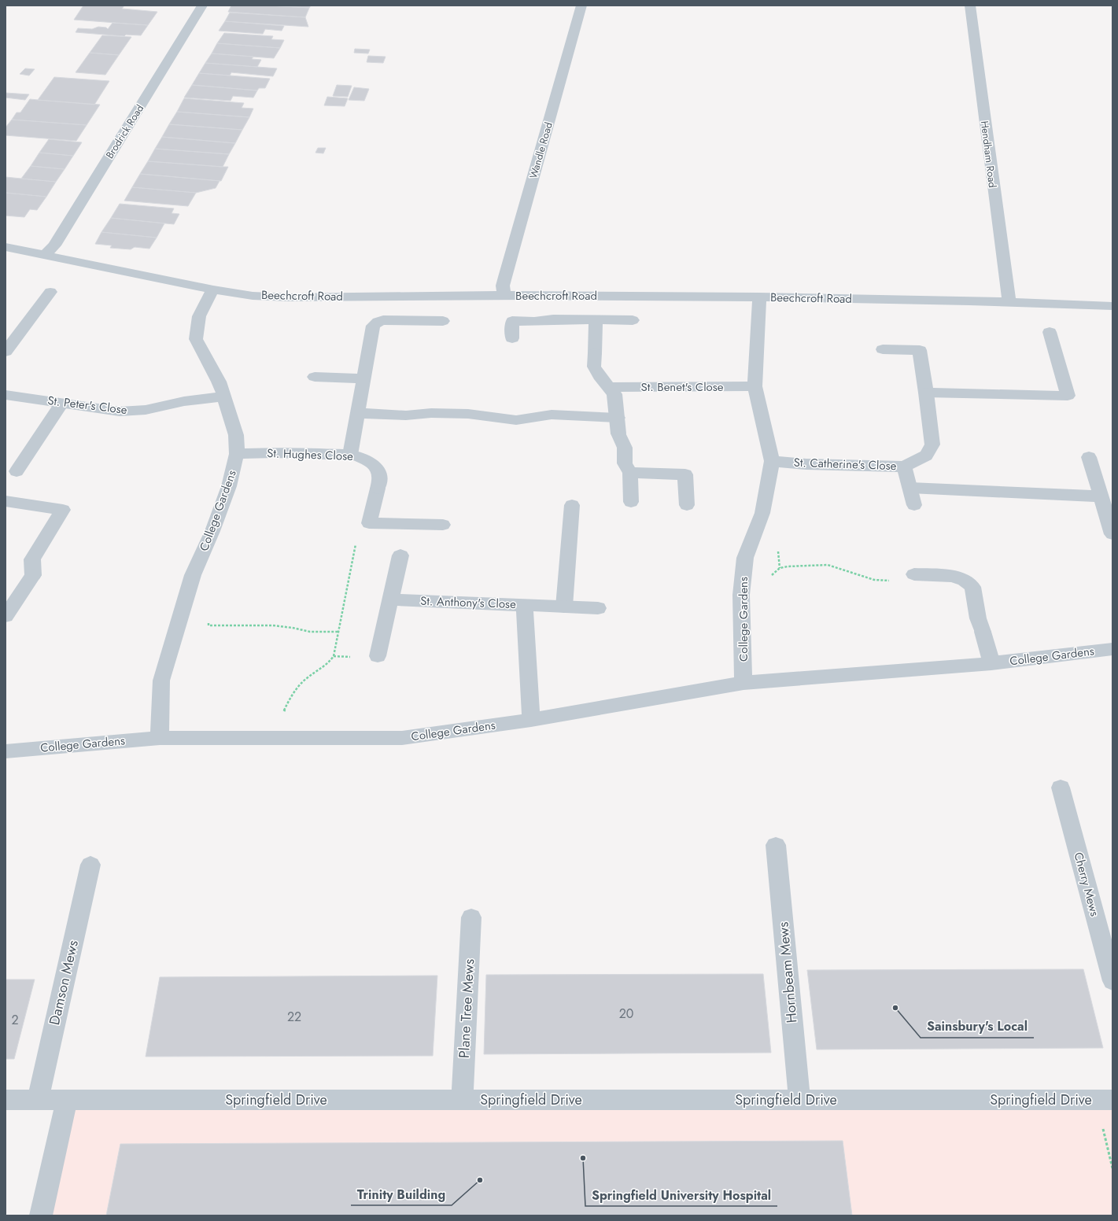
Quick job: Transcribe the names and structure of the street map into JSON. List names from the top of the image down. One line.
{"streets":{"street":["Brodrick Road","Wandle Road","Hendham Road","Beechcroft Road","St. Benet's Close","St. Peter's Close","St. Hughes Close","St. Catherine's Close","College Gardens","St. Anthony's Close","Cherry Mews","Hornbeam Mews","Damson Mews","Plane Tree Mews","Springfield Drive"]},"crossings":[["Brodrick Road","Beechcroft Road"],["Wandle Road","Beechcroft Road"],["Hendham Road","Beechcroft Road"],["Beechcroft Road","College Gardens"],["St. Benet's Close","College Gardens"],["St. Peter's Close","College Gardens"],["St. Hughes Close","College Gardens"],["St. Catherine's Close","College Gardens"],["College Gardens","St. Anthony's Close"],["Hornbeam Mews","Springfield Drive"],["Damson Mews","Springfield Drive"],["Plane Tree Mews","Springfield Drive"]],"places":["Sainsbury's Local","Springfield University Hospital","Trinity Building"],"house_numbers":["20","22","2"]}
